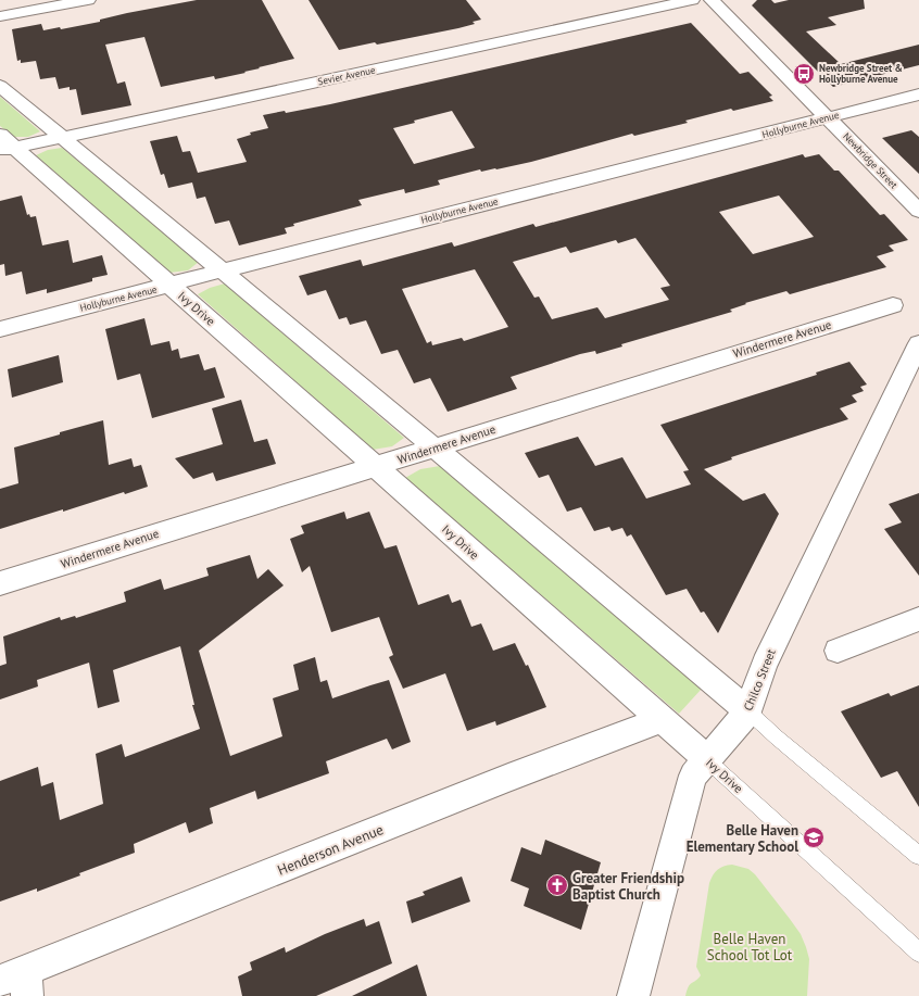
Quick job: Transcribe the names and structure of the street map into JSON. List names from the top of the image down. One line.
{"streets":{"street":["Sevier Avenue","Hollyburne Avenue","Newbridge Street","Ivy Drive","Windermere Avenue","Chilco Street","Henderson Avenue"]},"crossings":[["Sevier Avenue","Ivy Drive"],["Hollyburne Avenue","Newbridge Street"],["Hollyburne Avenue","Ivy Drive"],["Ivy Drive","Windermere Avenue"],["Ivy Drive","Chilco Street"],["Ivy Drive","Henderson Avenue"]],"parks":["Belle Haven School Tot Lot"],"places":{"bus stop":["Newbridge Street & Hollyburne Avenue"],"school or university":["Belle Haven Elementary School"],"church":["Greater Friendship Baptist Church"]}}
